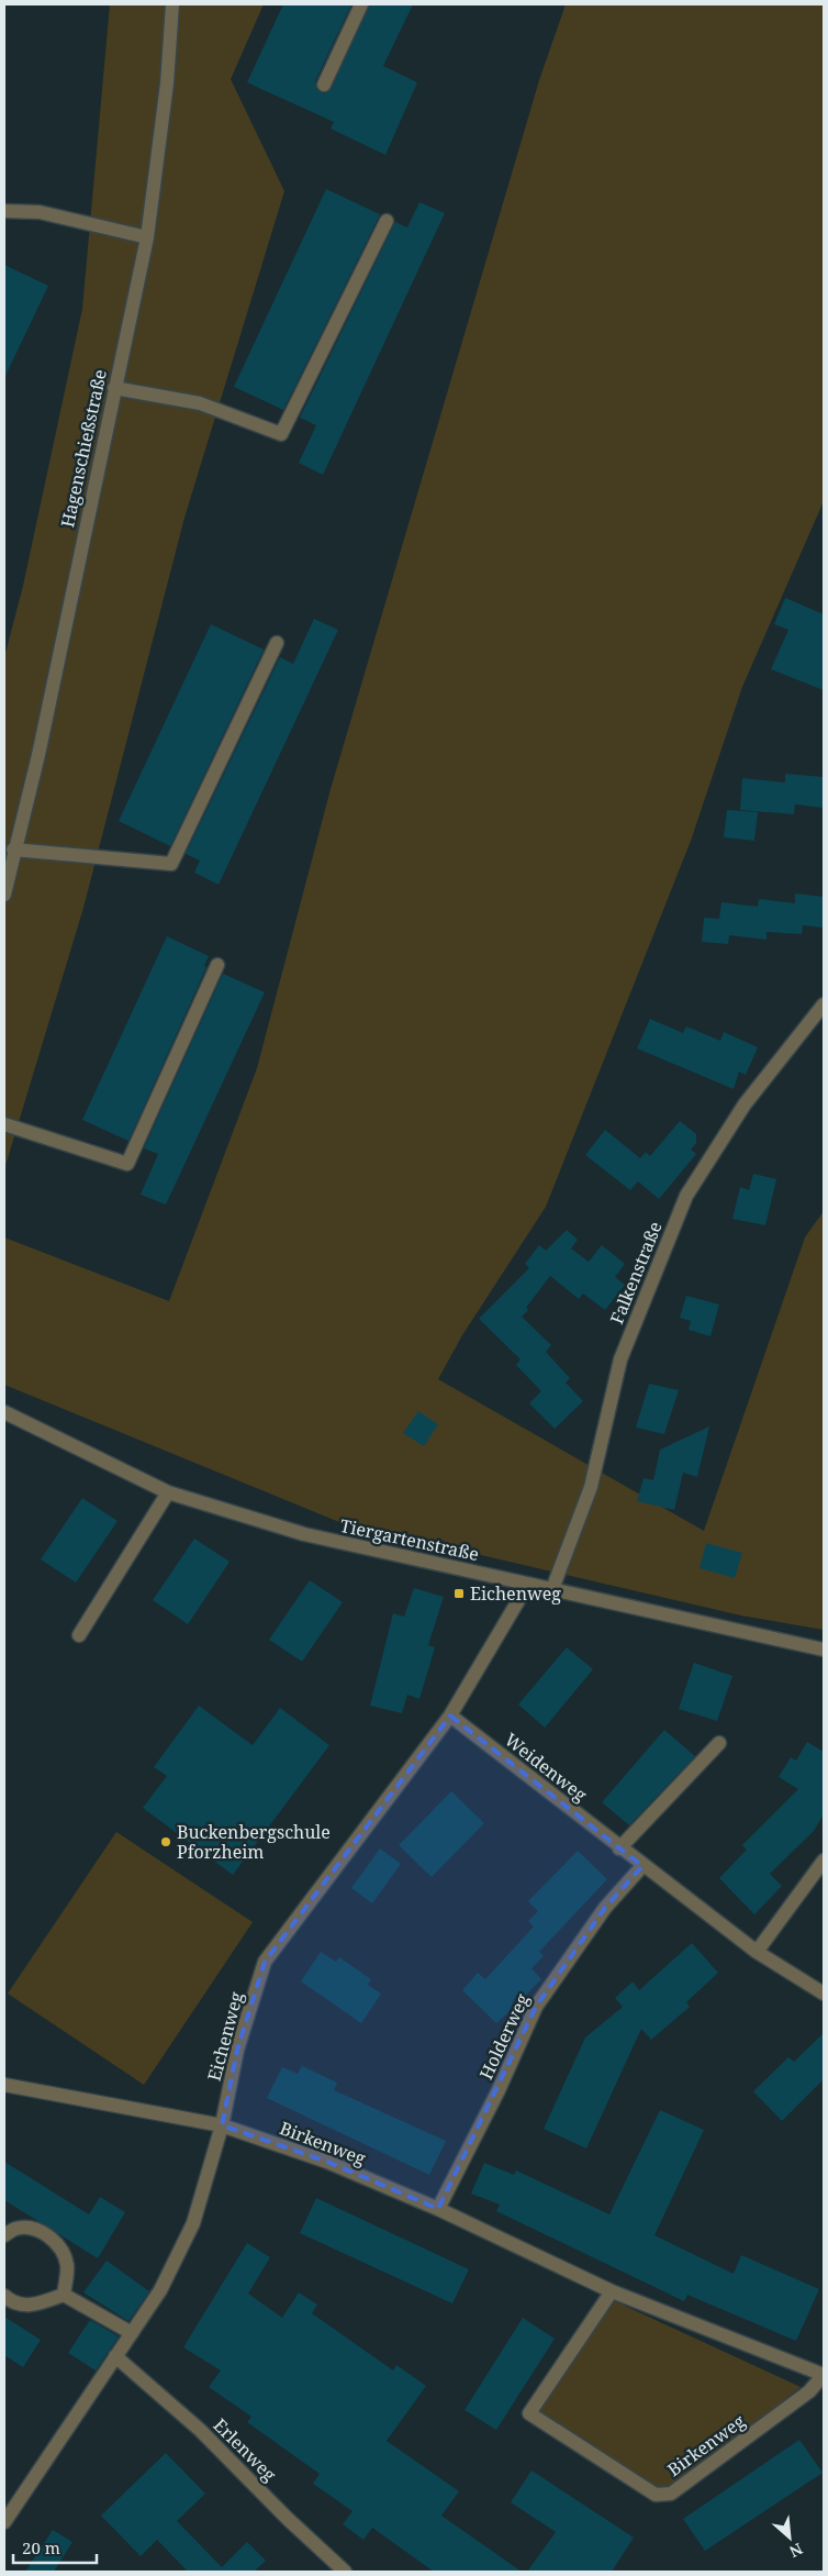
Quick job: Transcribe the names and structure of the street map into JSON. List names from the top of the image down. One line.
{"streets":{"street":["Hagenschießstraße","Falkenstraße","Tiergartenstraße","Weidenweg","Eichenweg","Holderweg","Birkenweg","Erlenweg"]},"crossings":[["Falkenstraße","Tiergartenstraße"],["Tiergartenstraße","Eichenweg"],["Weidenweg","Eichenweg"],["Weidenweg","Holderweg"],["Eichenweg","Birkenweg"],["Eichenweg","Erlenweg"],["Holderweg","Birkenweg"]],"places":{"transit":["Eichenweg"],"other":["Buckenbergschule Pforzheim"]},"scale_bar":"20 m","north":"bottom right"}
